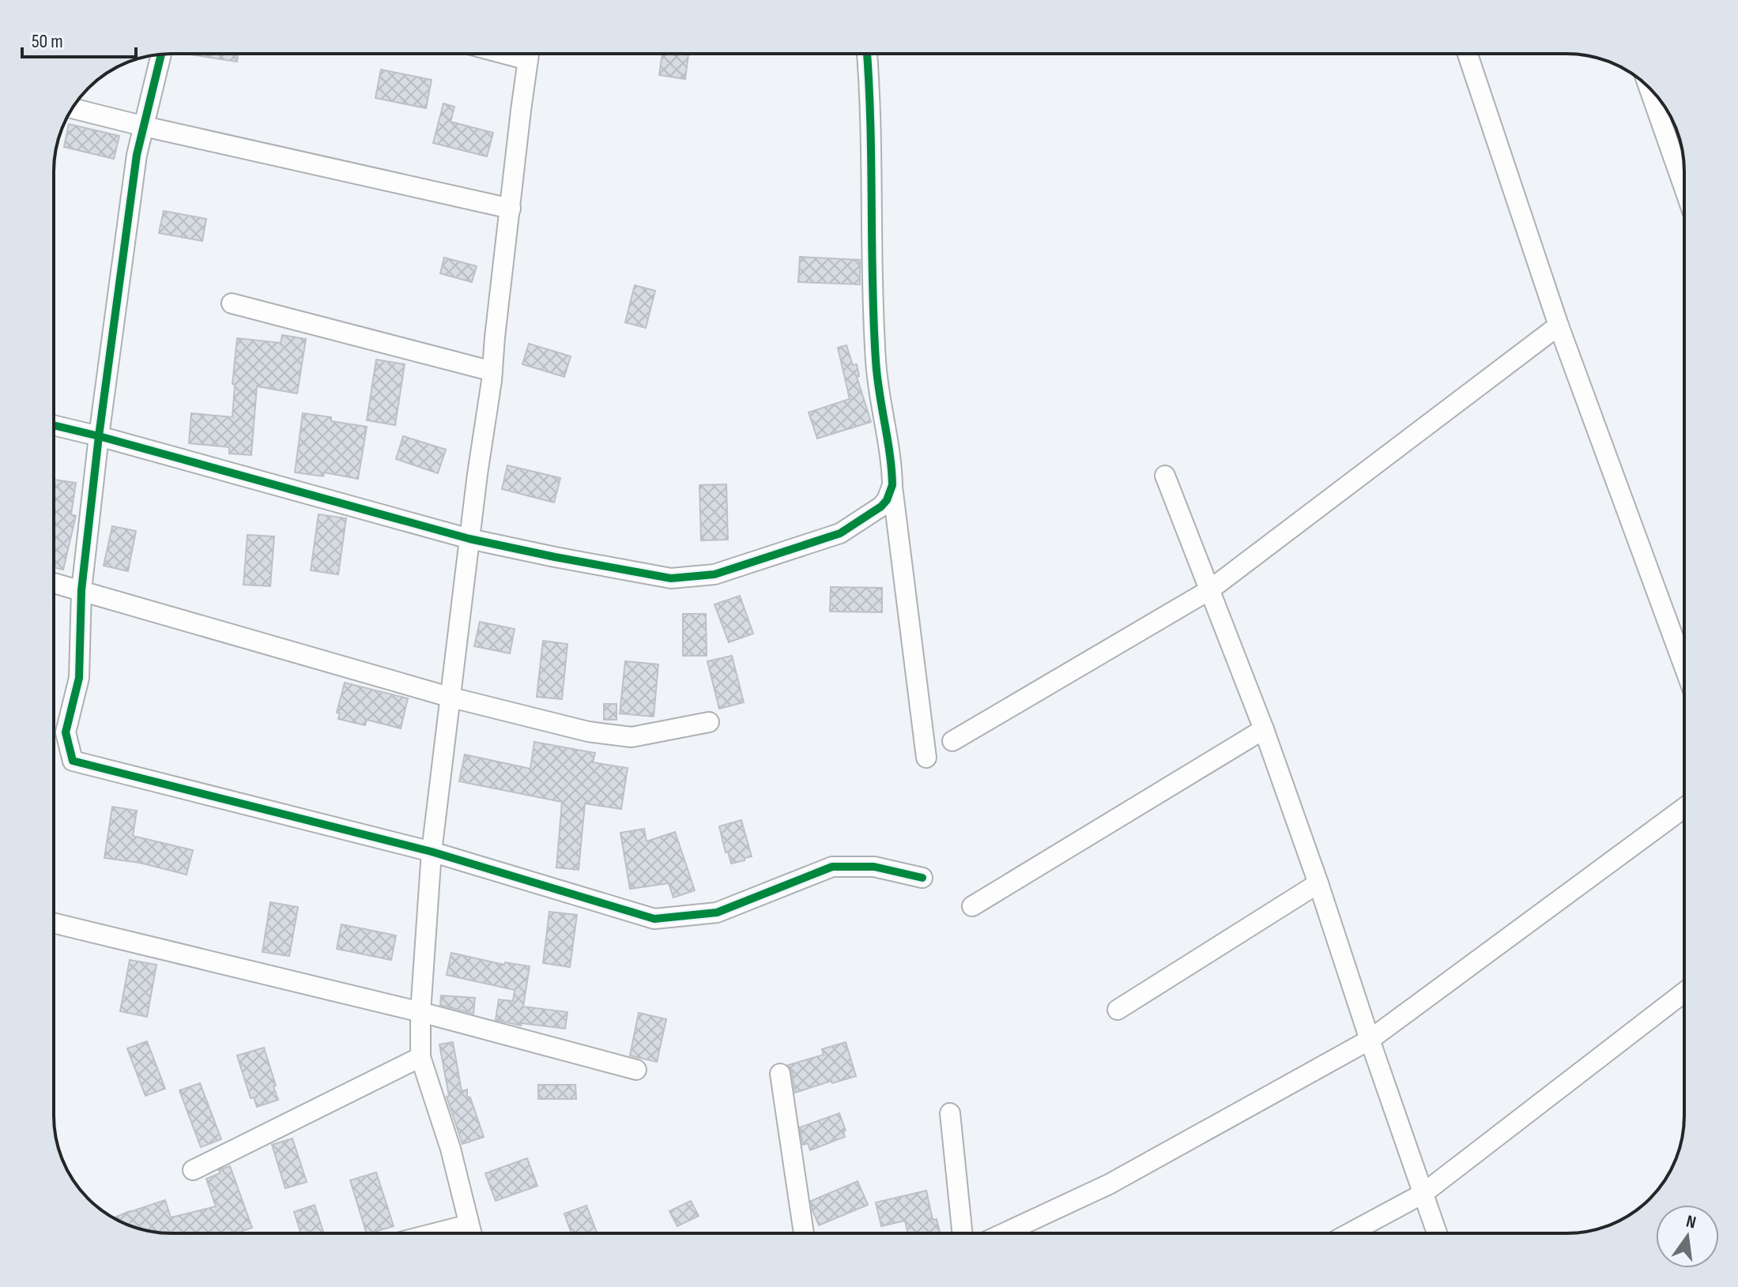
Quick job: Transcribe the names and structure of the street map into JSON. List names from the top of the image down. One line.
{"scale_bar":"50 m","north":"top"}
